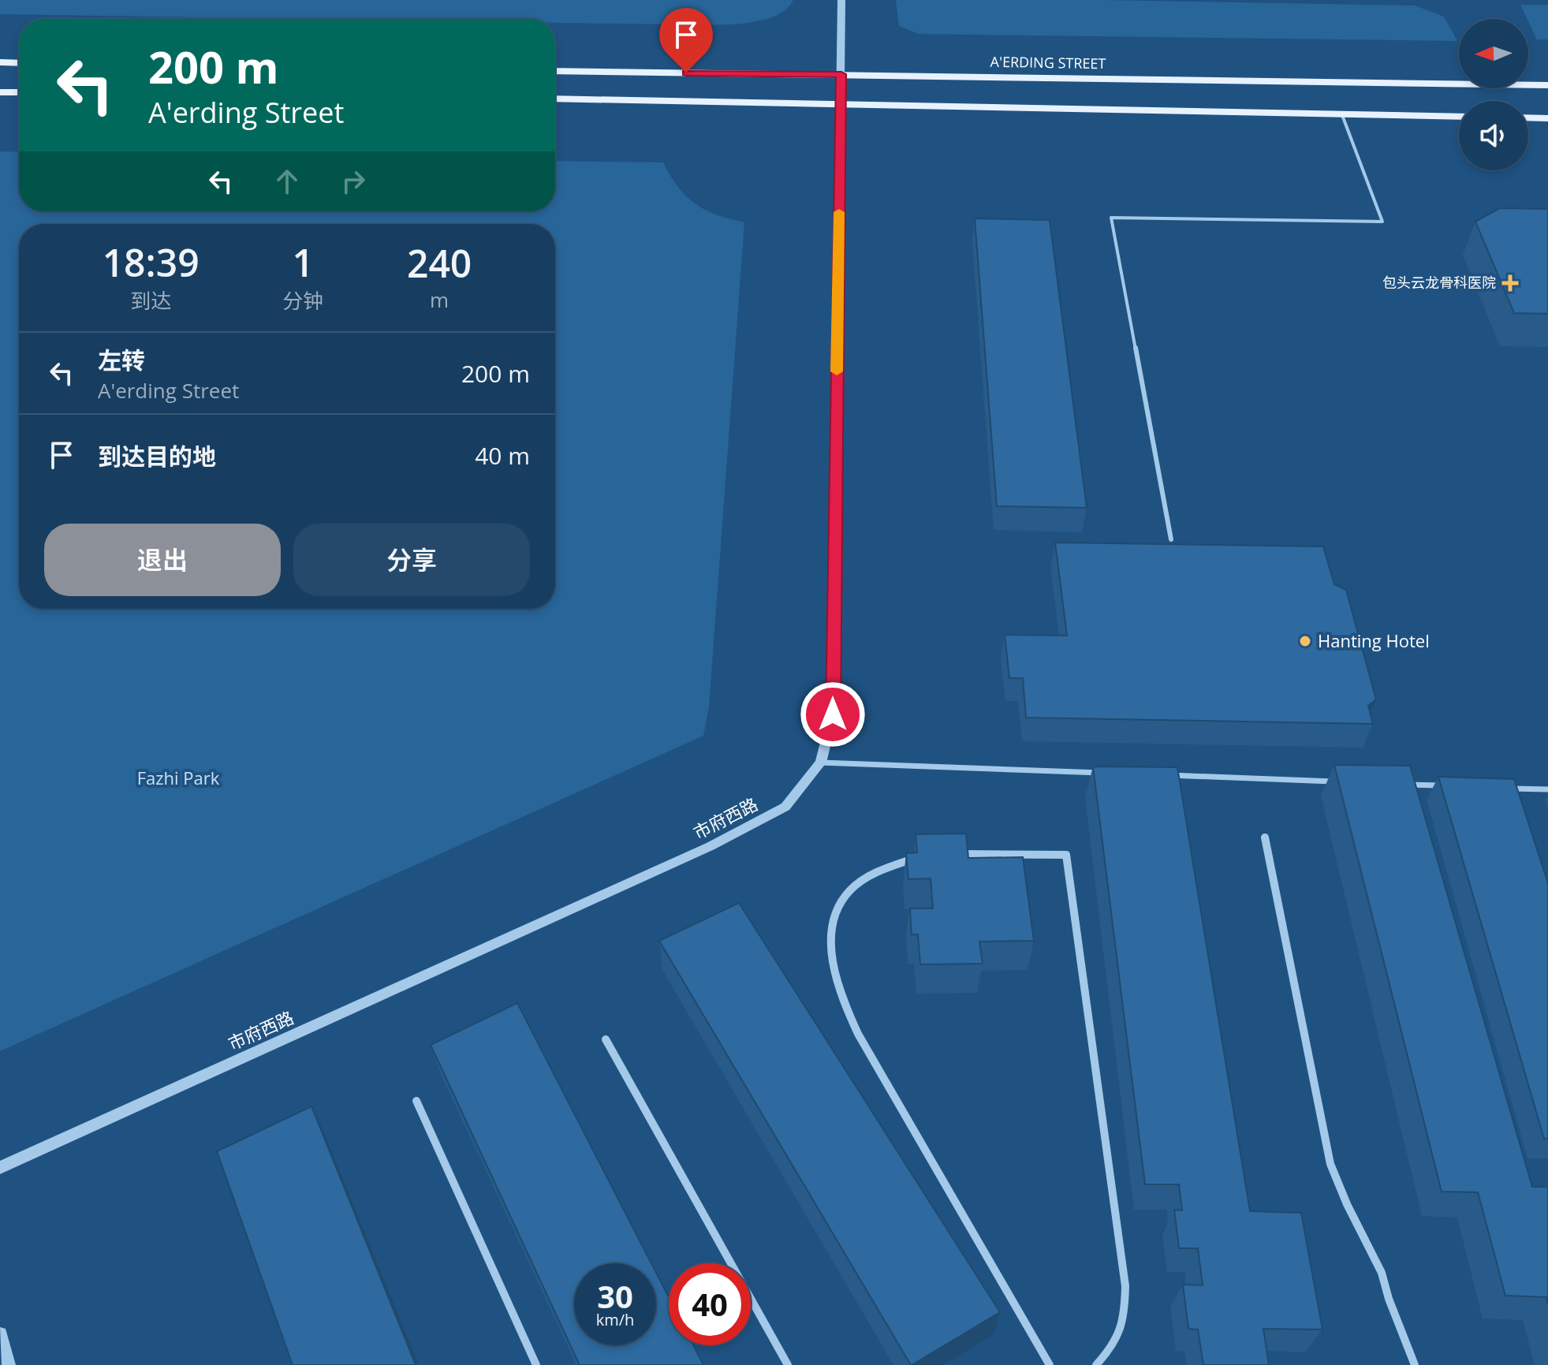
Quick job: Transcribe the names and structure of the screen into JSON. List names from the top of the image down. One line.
{"streets":{"main road":["A'ERDING STREET"],"street":["市府西路"]},"crossings":[["A'ERDING STREET","市府西路"]],"parks":["Fazhi Park"],"places":{"health":["包头云龙骨科医院"],"other":["Hanting Hotel"]},"north":"left","page":{"turn":["200 m","A'erding Street"],"eta":["18:39","到达","1","分钟","240","m"],"list":[{"name":"左转","note":"A'erding Street","value":"200 m"},{"name":"到达目的地","value":"40 m"}],"buttons":["退出","分享"],"speed":"30 km/h","limit":"40"}}
